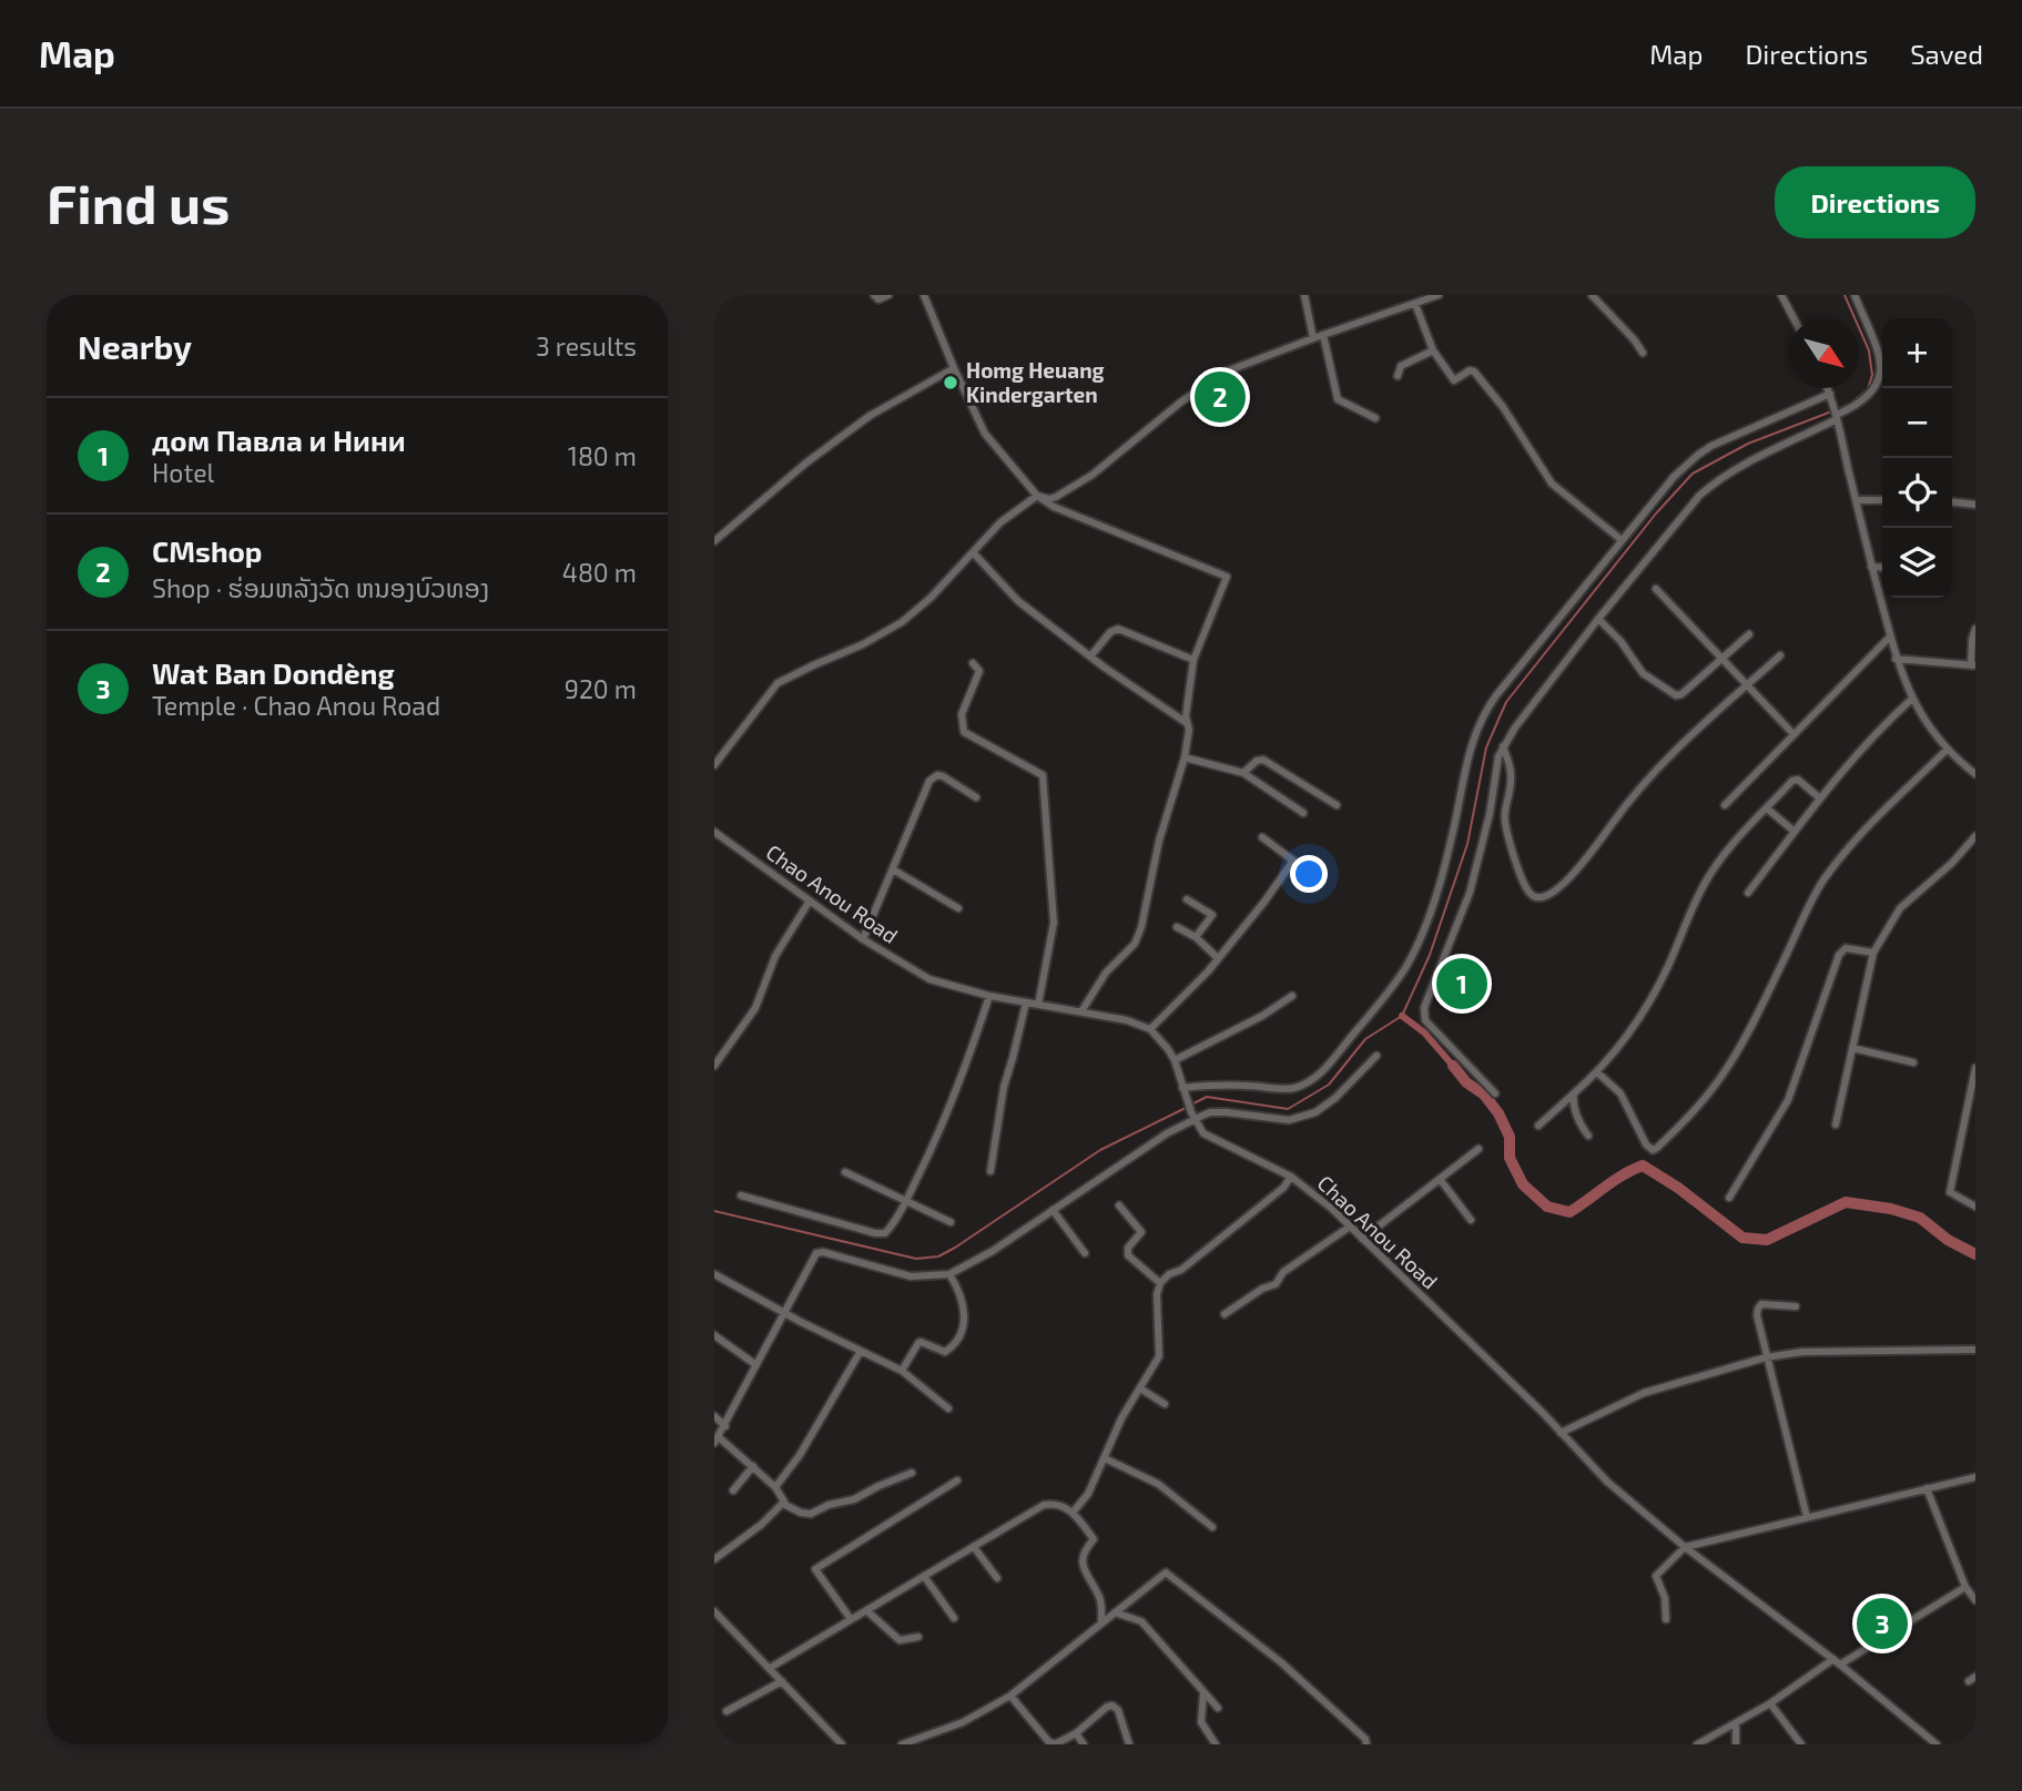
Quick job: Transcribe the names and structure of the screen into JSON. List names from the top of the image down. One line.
{"streets":{"street":["Chao Anou Road"]},"places":["Homg Heuang Kindergarten"],"north":"bottom right","page":{"header":"Map","nav":["Map","Directions","Saved"],"buttons":"Directions","title":"Find us","heading":["Nearby","3 results"],"map_buttons":["+","−"],"pins":["2","1","3"],"list":[{"mark":"1","name":"дом Павла и Нини","note":"Hotel","value":"180 m"},{"mark":"2","name":"CMshop","note":"Shop · ຮ່ອມຫລັງວັດ ຫນອງບົວທອງ","value":"480 m"},{"mark":"3","name":"Wat Ban Dondèng","note":"Temple · Chao Anou Road","value":"920 m"}]}}
